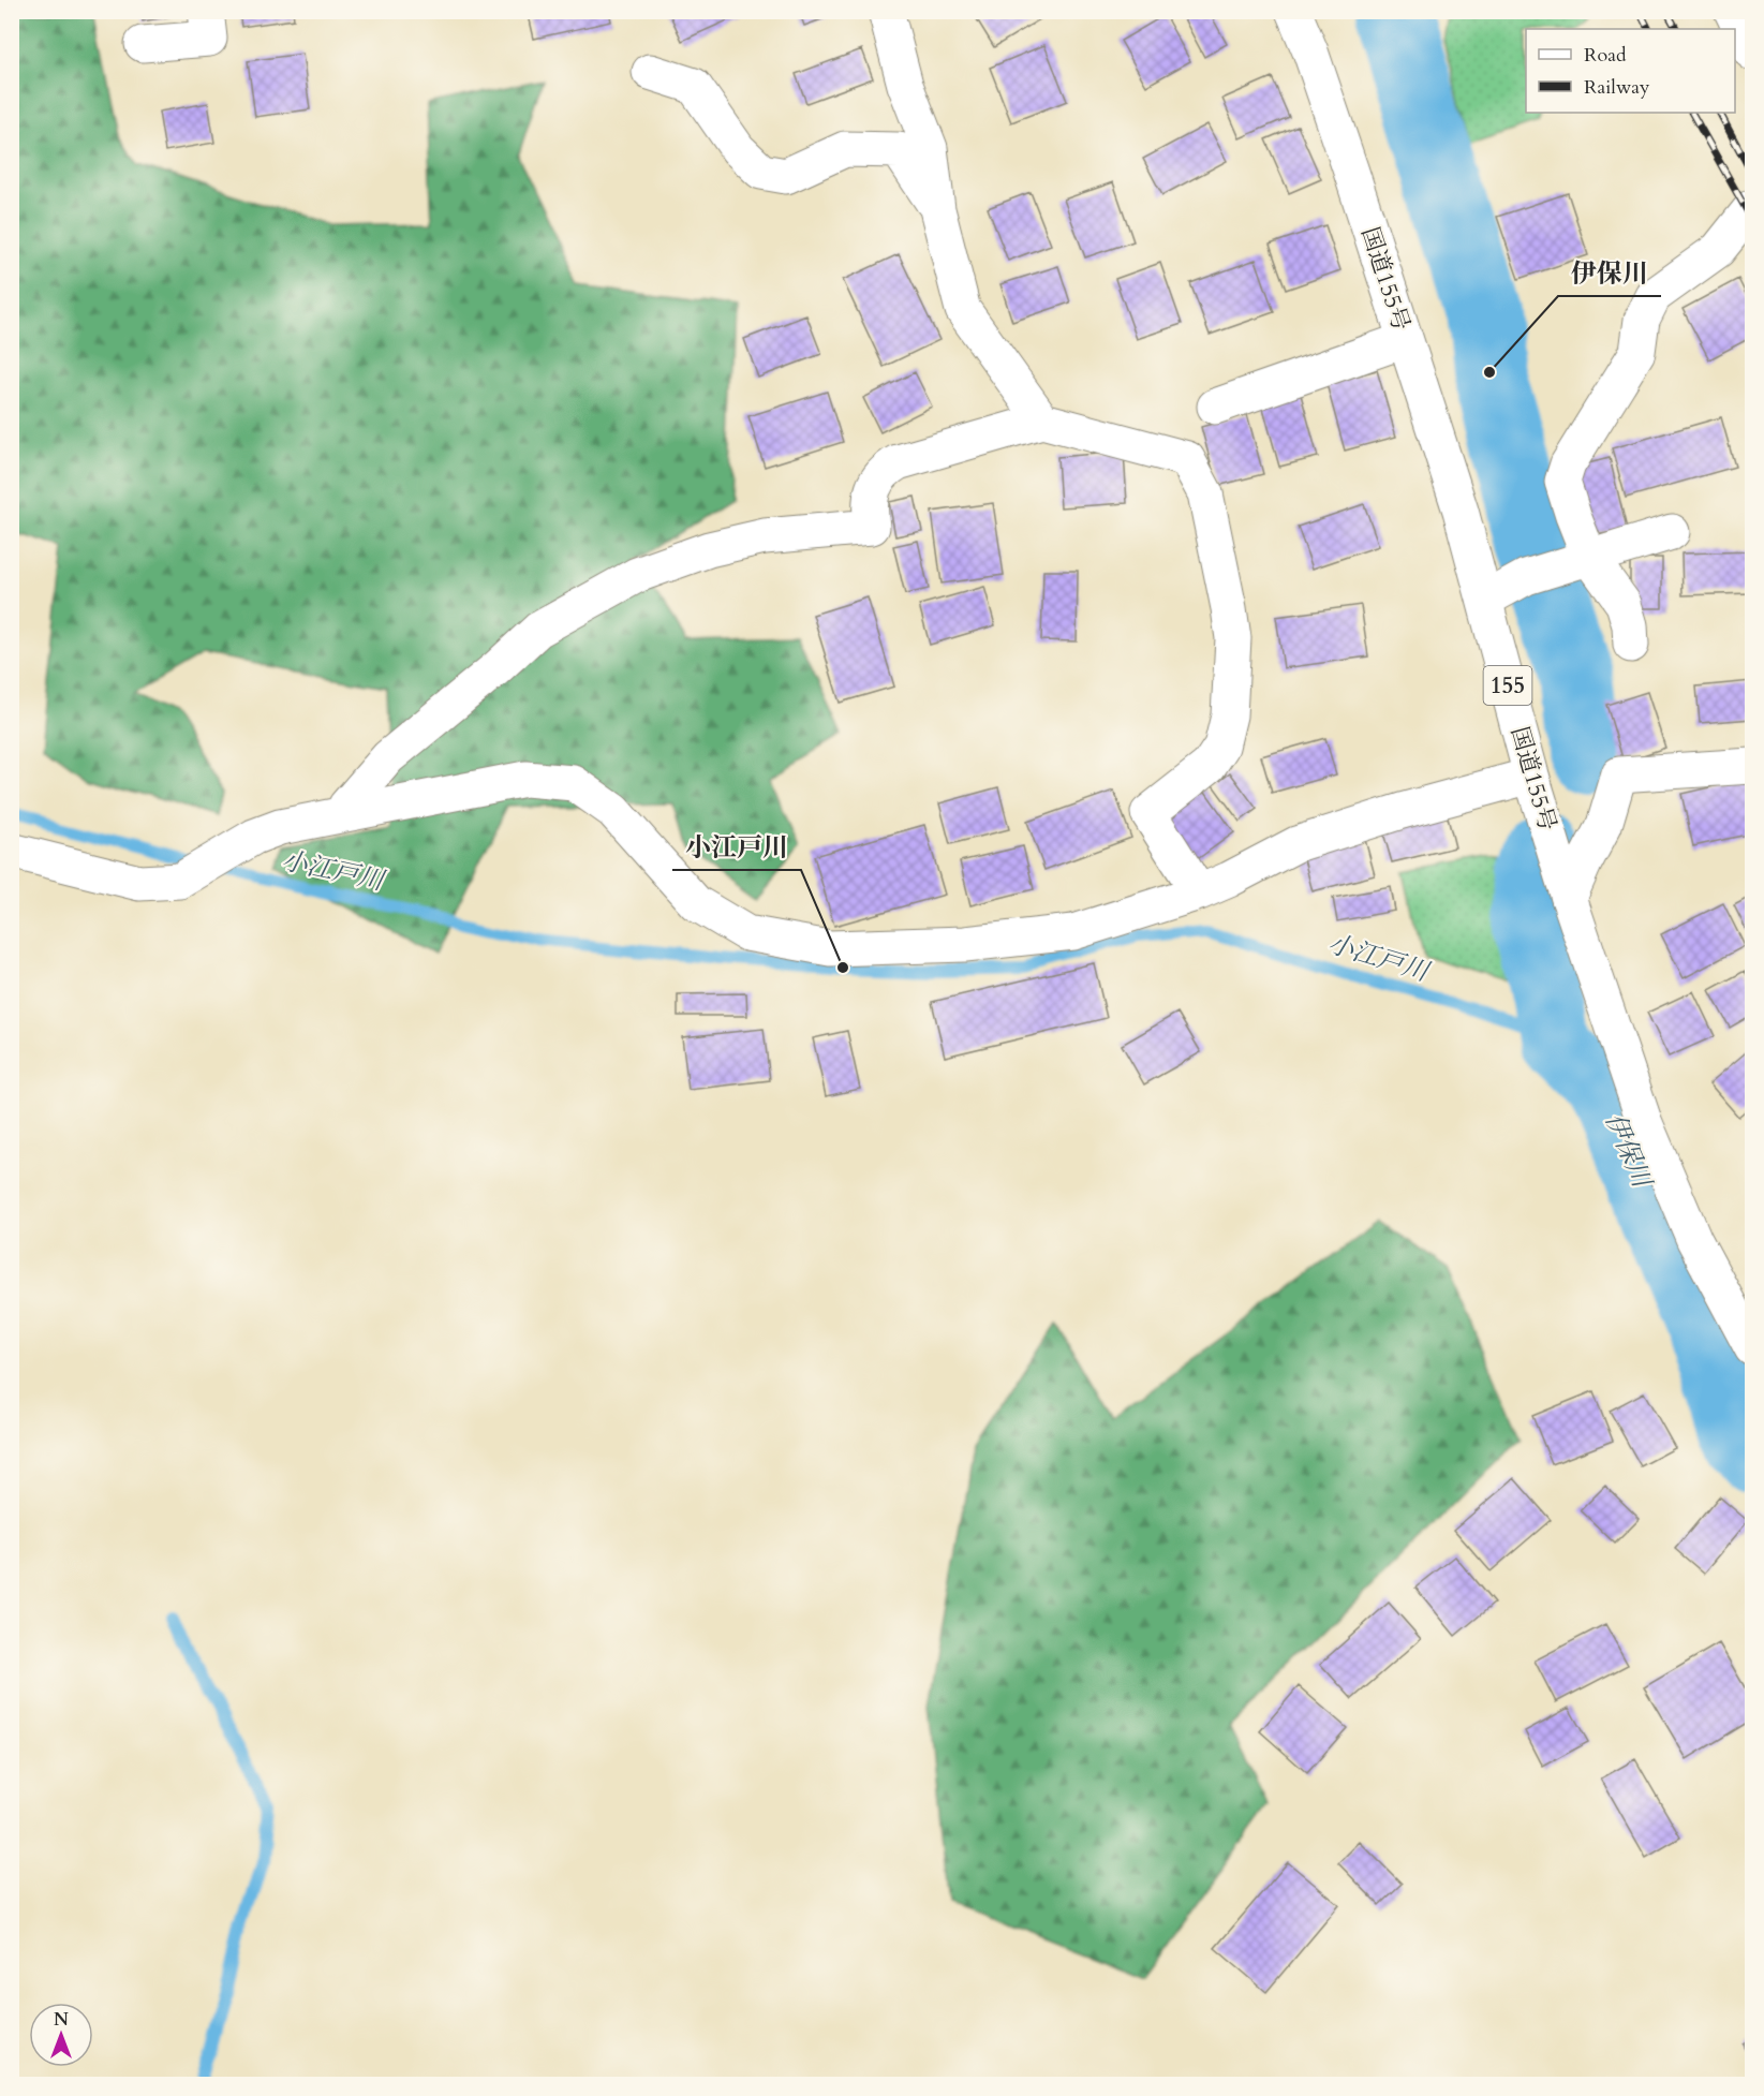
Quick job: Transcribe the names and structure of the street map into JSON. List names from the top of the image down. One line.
{"streets":{"main road":["国道155号","155"]},"water":["小江戸川","伊保川"],"places":["伊保川","小江戸川"],"legend":["Road","Railway"],"north":"top"}
